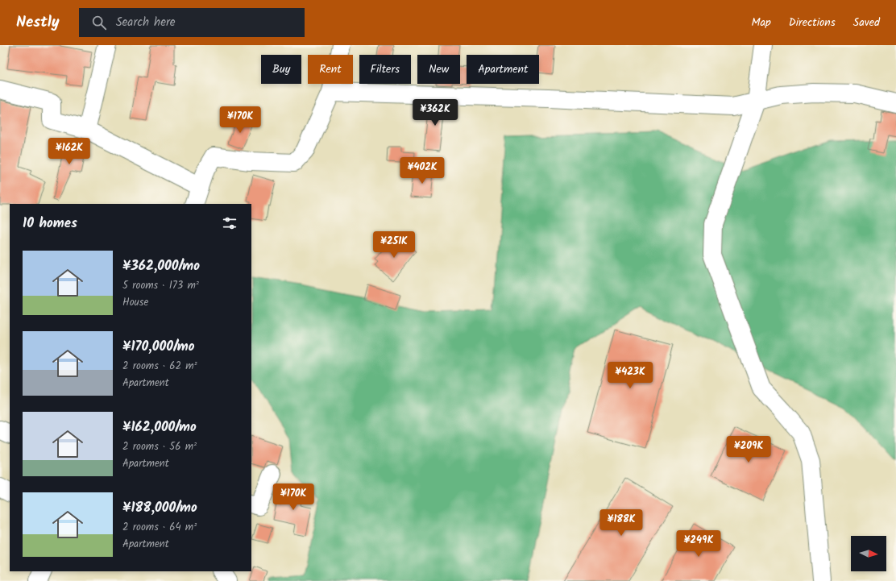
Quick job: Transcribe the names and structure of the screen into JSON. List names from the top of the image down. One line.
{"north":"right","page":{"header":"Nestly","search":"Search here","nav":["Map","Directions","Saved"],"chip":["Buy","Rent","Filters","New","Apartment"],"price":["¥362K","¥170K","¥162K","¥402K","¥251K","¥423K","¥209K","¥170K","¥188K","¥249K"],"heading":"10 homes","list":[{"name":"¥362,000/mo","note":"5 rooms · 173 m² · House"},{"name":"¥170,000/mo","note":"2 rooms · 62 m² · Apartment"},{"name":"¥162,000/mo","note":"2 rooms · 56 m² · Apartment"},{"name":"¥188,000/mo","note":"2 rooms · 64 m² · Apartment"}]}}
